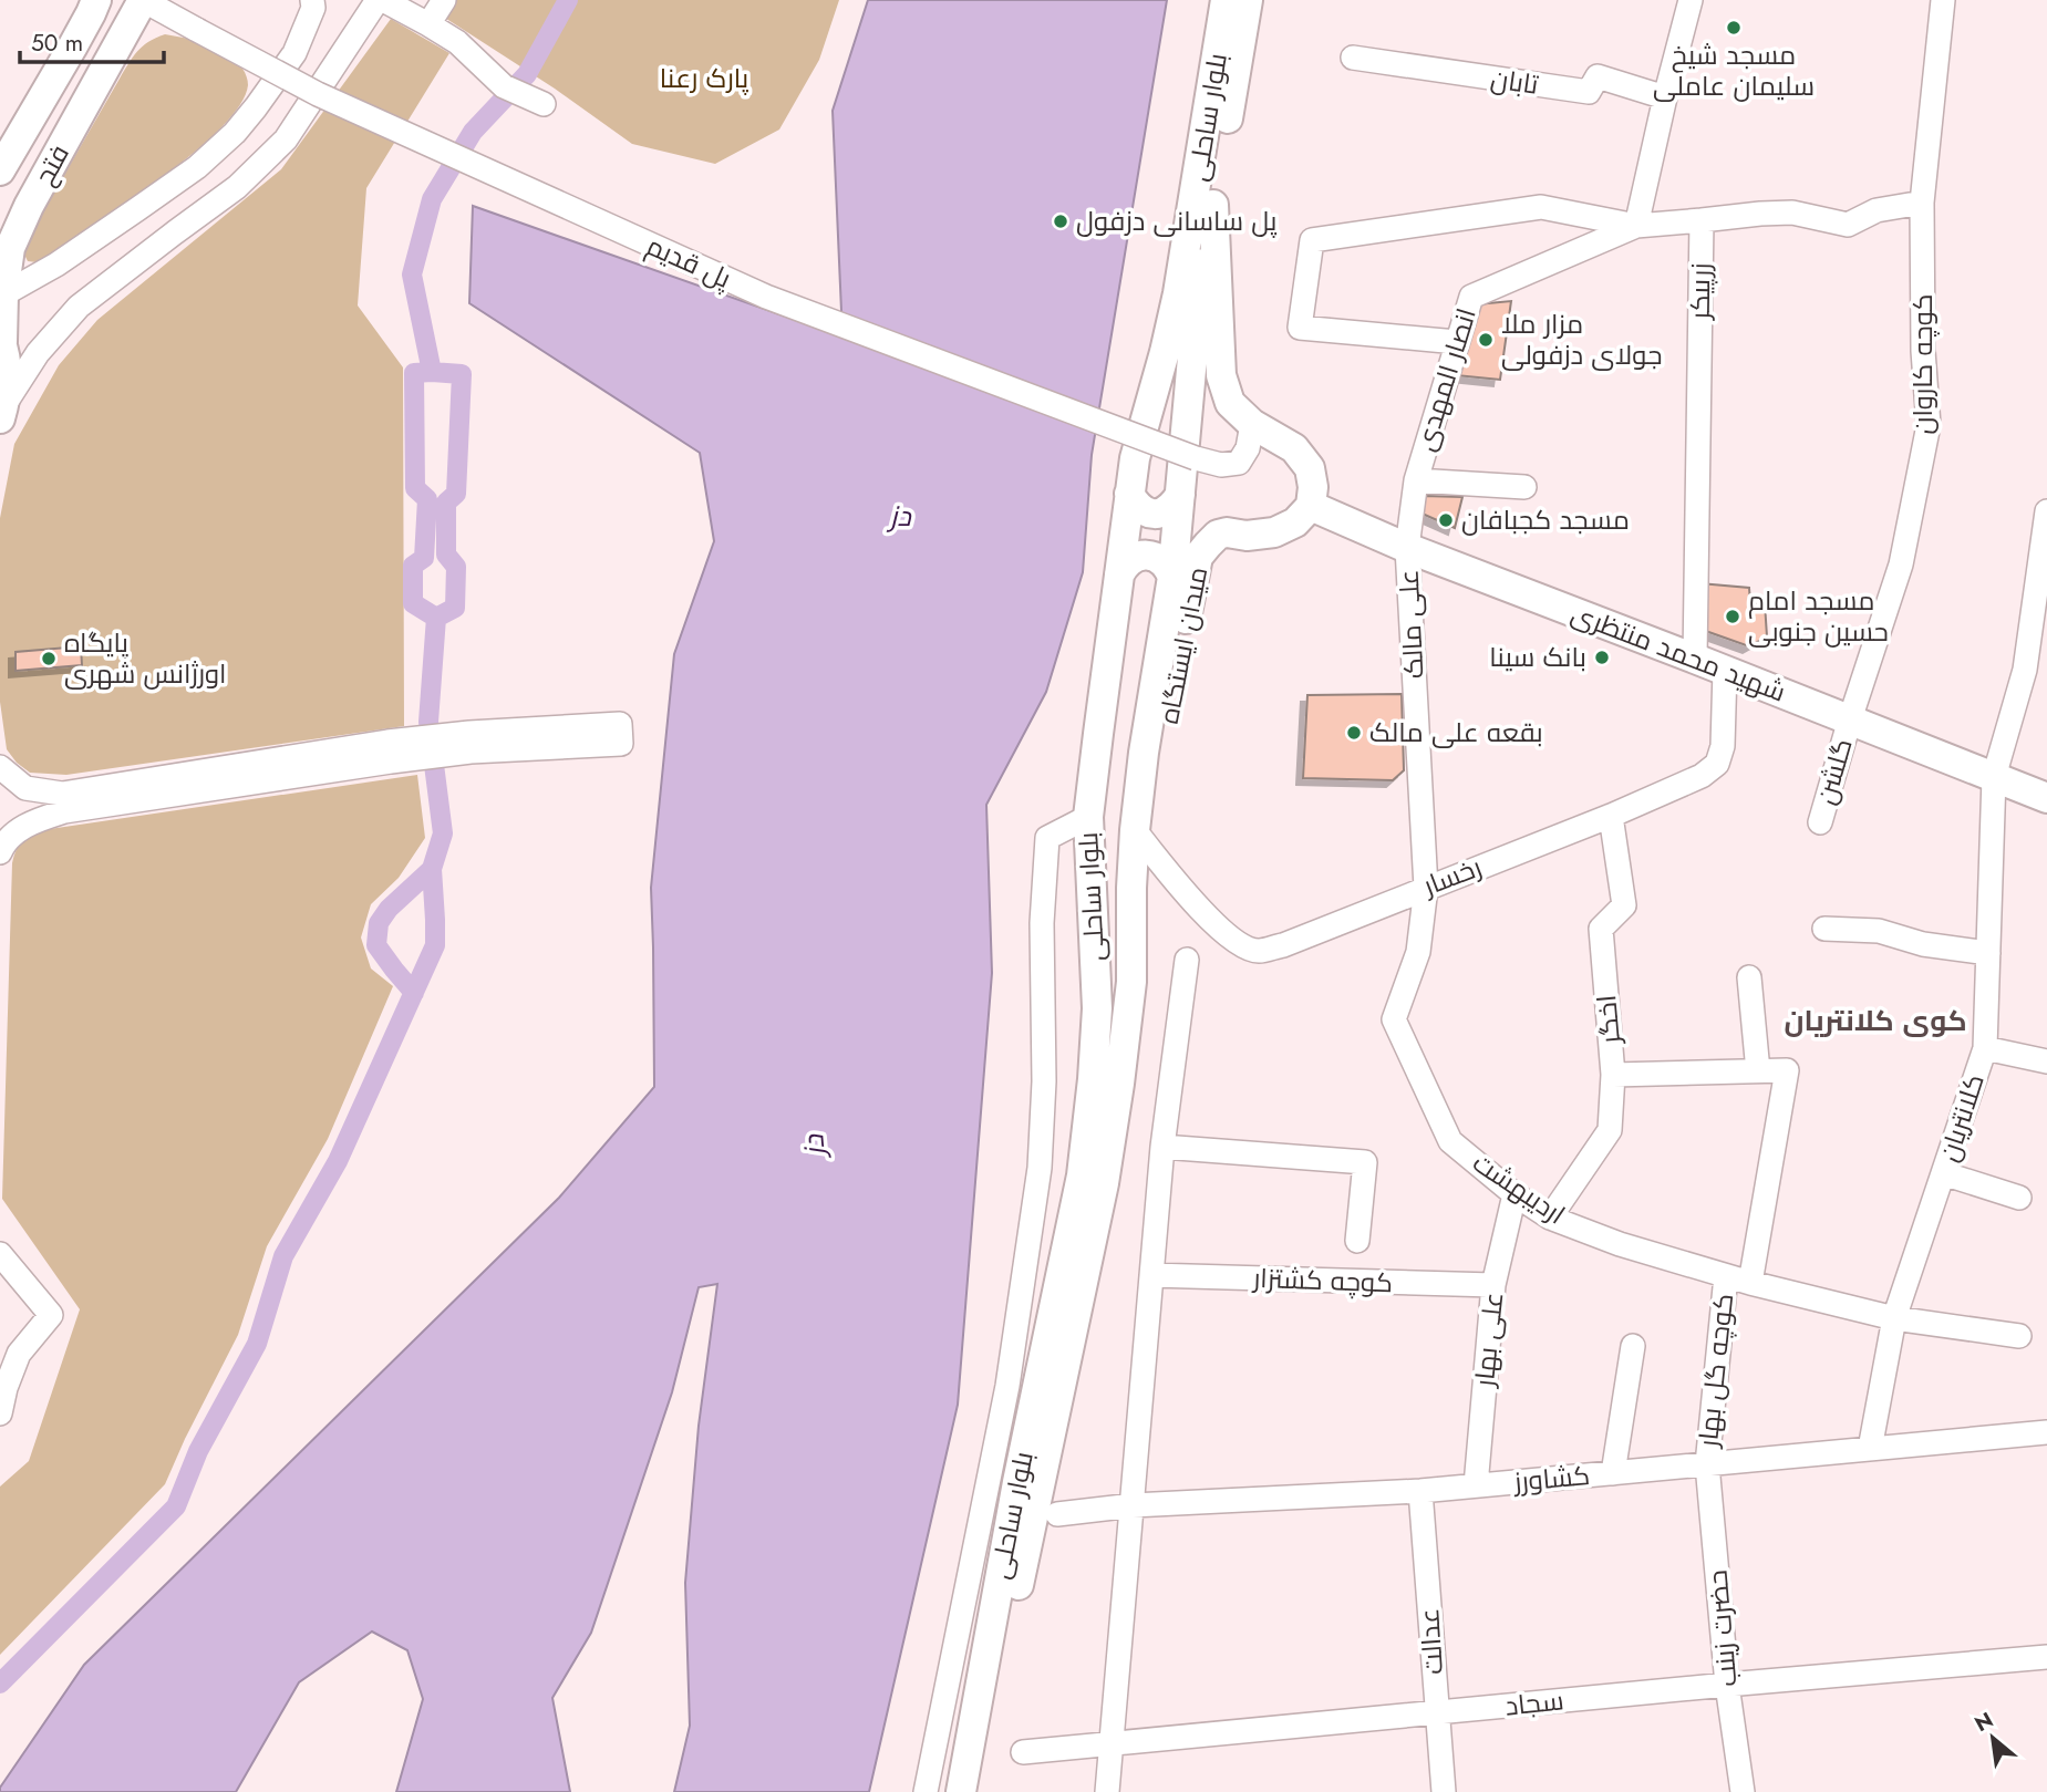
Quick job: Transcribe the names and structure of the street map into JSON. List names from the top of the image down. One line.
{"streets":{"main road":["بلوار ساحلی","فتح","میدان ایستگاه","شهید محمد منتظری"],"street":["تابان","پل قدیم","زرپیکر","کوچه کاروان","انصار المهدی","علی مالک","گلشن","رخسار","اخگر","کلانتریان","اردیبهشت","کوچه کشتزار","علی بهار","کوچه گل بهار","کشاورز","حضرت زینب","عدالت","سجاد"]},"crossings":[["بلوار ساحلی","میدان ایستگاه"],["بلوار ساحلی","رخسار"],["فتح","پل قدیم"],["زرپیکر","انصار المهدی"],["زرپیکر","شهید محمد منتظری"],["کوچه کاروان","شهید محمد منتظری"],["کوچه کاروان","گلشن"],["انصار المهدی","علی مالک"],["انصار المهدی","شهید محمد منتظری"],["علی مالک","شهید محمد منتظری"],["علی مالک","رخسار"],["علی مالک","اردیبهشت"],["میدان ایستگاه","شهید محمد منتظری"],["میدان ایستگاه","رخسار"],["شهید محمد منتظری","گلشن"],["شهید محمد منتظری","رخسار"],["شهید محمد منتظری","کلانتریان"],["رخسار","اخگر"],["رخسار","اردیبهشت"],["اخگر","اردیبهشت"],["کلانتریان","اردیبهشت"],["کلانتریان","کشاورز"],["اردیبهشت","علی بهار"],["اردیبهشت","کوچه گل بهار"],["کوچه کشتزار","علی بهار"],["علی بهار","کشاورز"],["کوچه گل بهار","کشاورز"],["کوچه گل بهار","حضرت زینب"],["کشاورز","حضرت زینب"],["کشاورز","عدالت"],["حضرت زینب","سجاد"],["عدالت","سجاد"]],"districts":["کوی کلانتریان"],"water":["دز"],"parks":["پارک رعنا"],"places":["مسجد شیخ سلیمان عاملی","پل ساسانی دزفول","مزار ملا جولای دزفولی","مسجد کجبافان","مسجد امام حسین جنوبی","بانک سینا","پایگاه اورژانس شهری","بقعه علی مالک"],"scale_bar":"50 m","north":"top left"}
